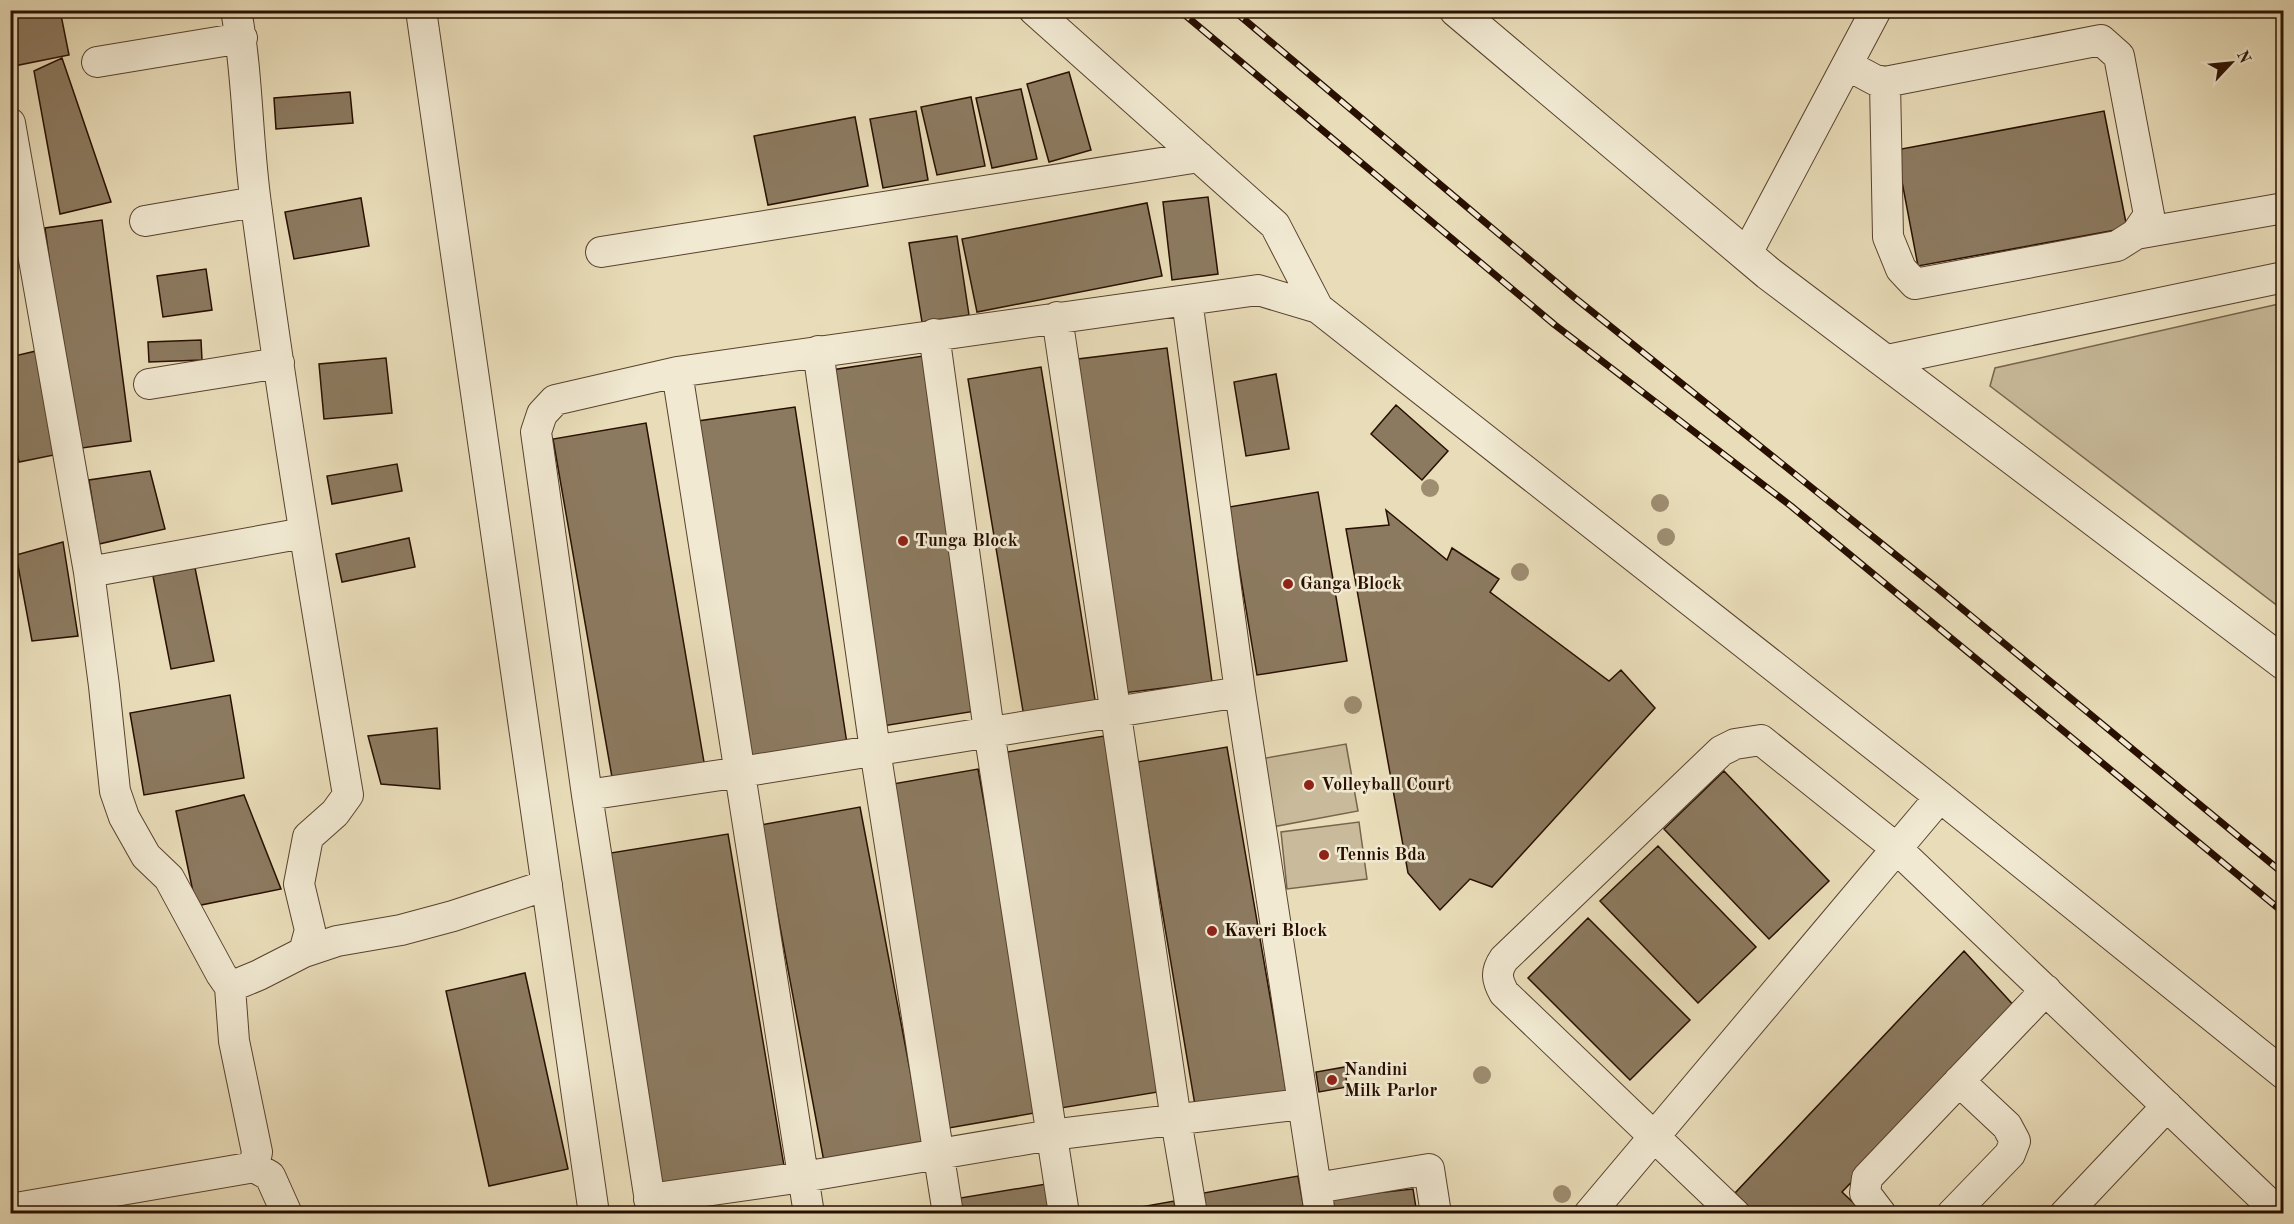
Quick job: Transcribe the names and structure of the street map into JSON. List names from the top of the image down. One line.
{"places":["Tunga Block","Ganga Block","Volleyball Court","Tennis Bda","Kaveri Block","Nandini Milk Parlor"],"north":"top right"}
